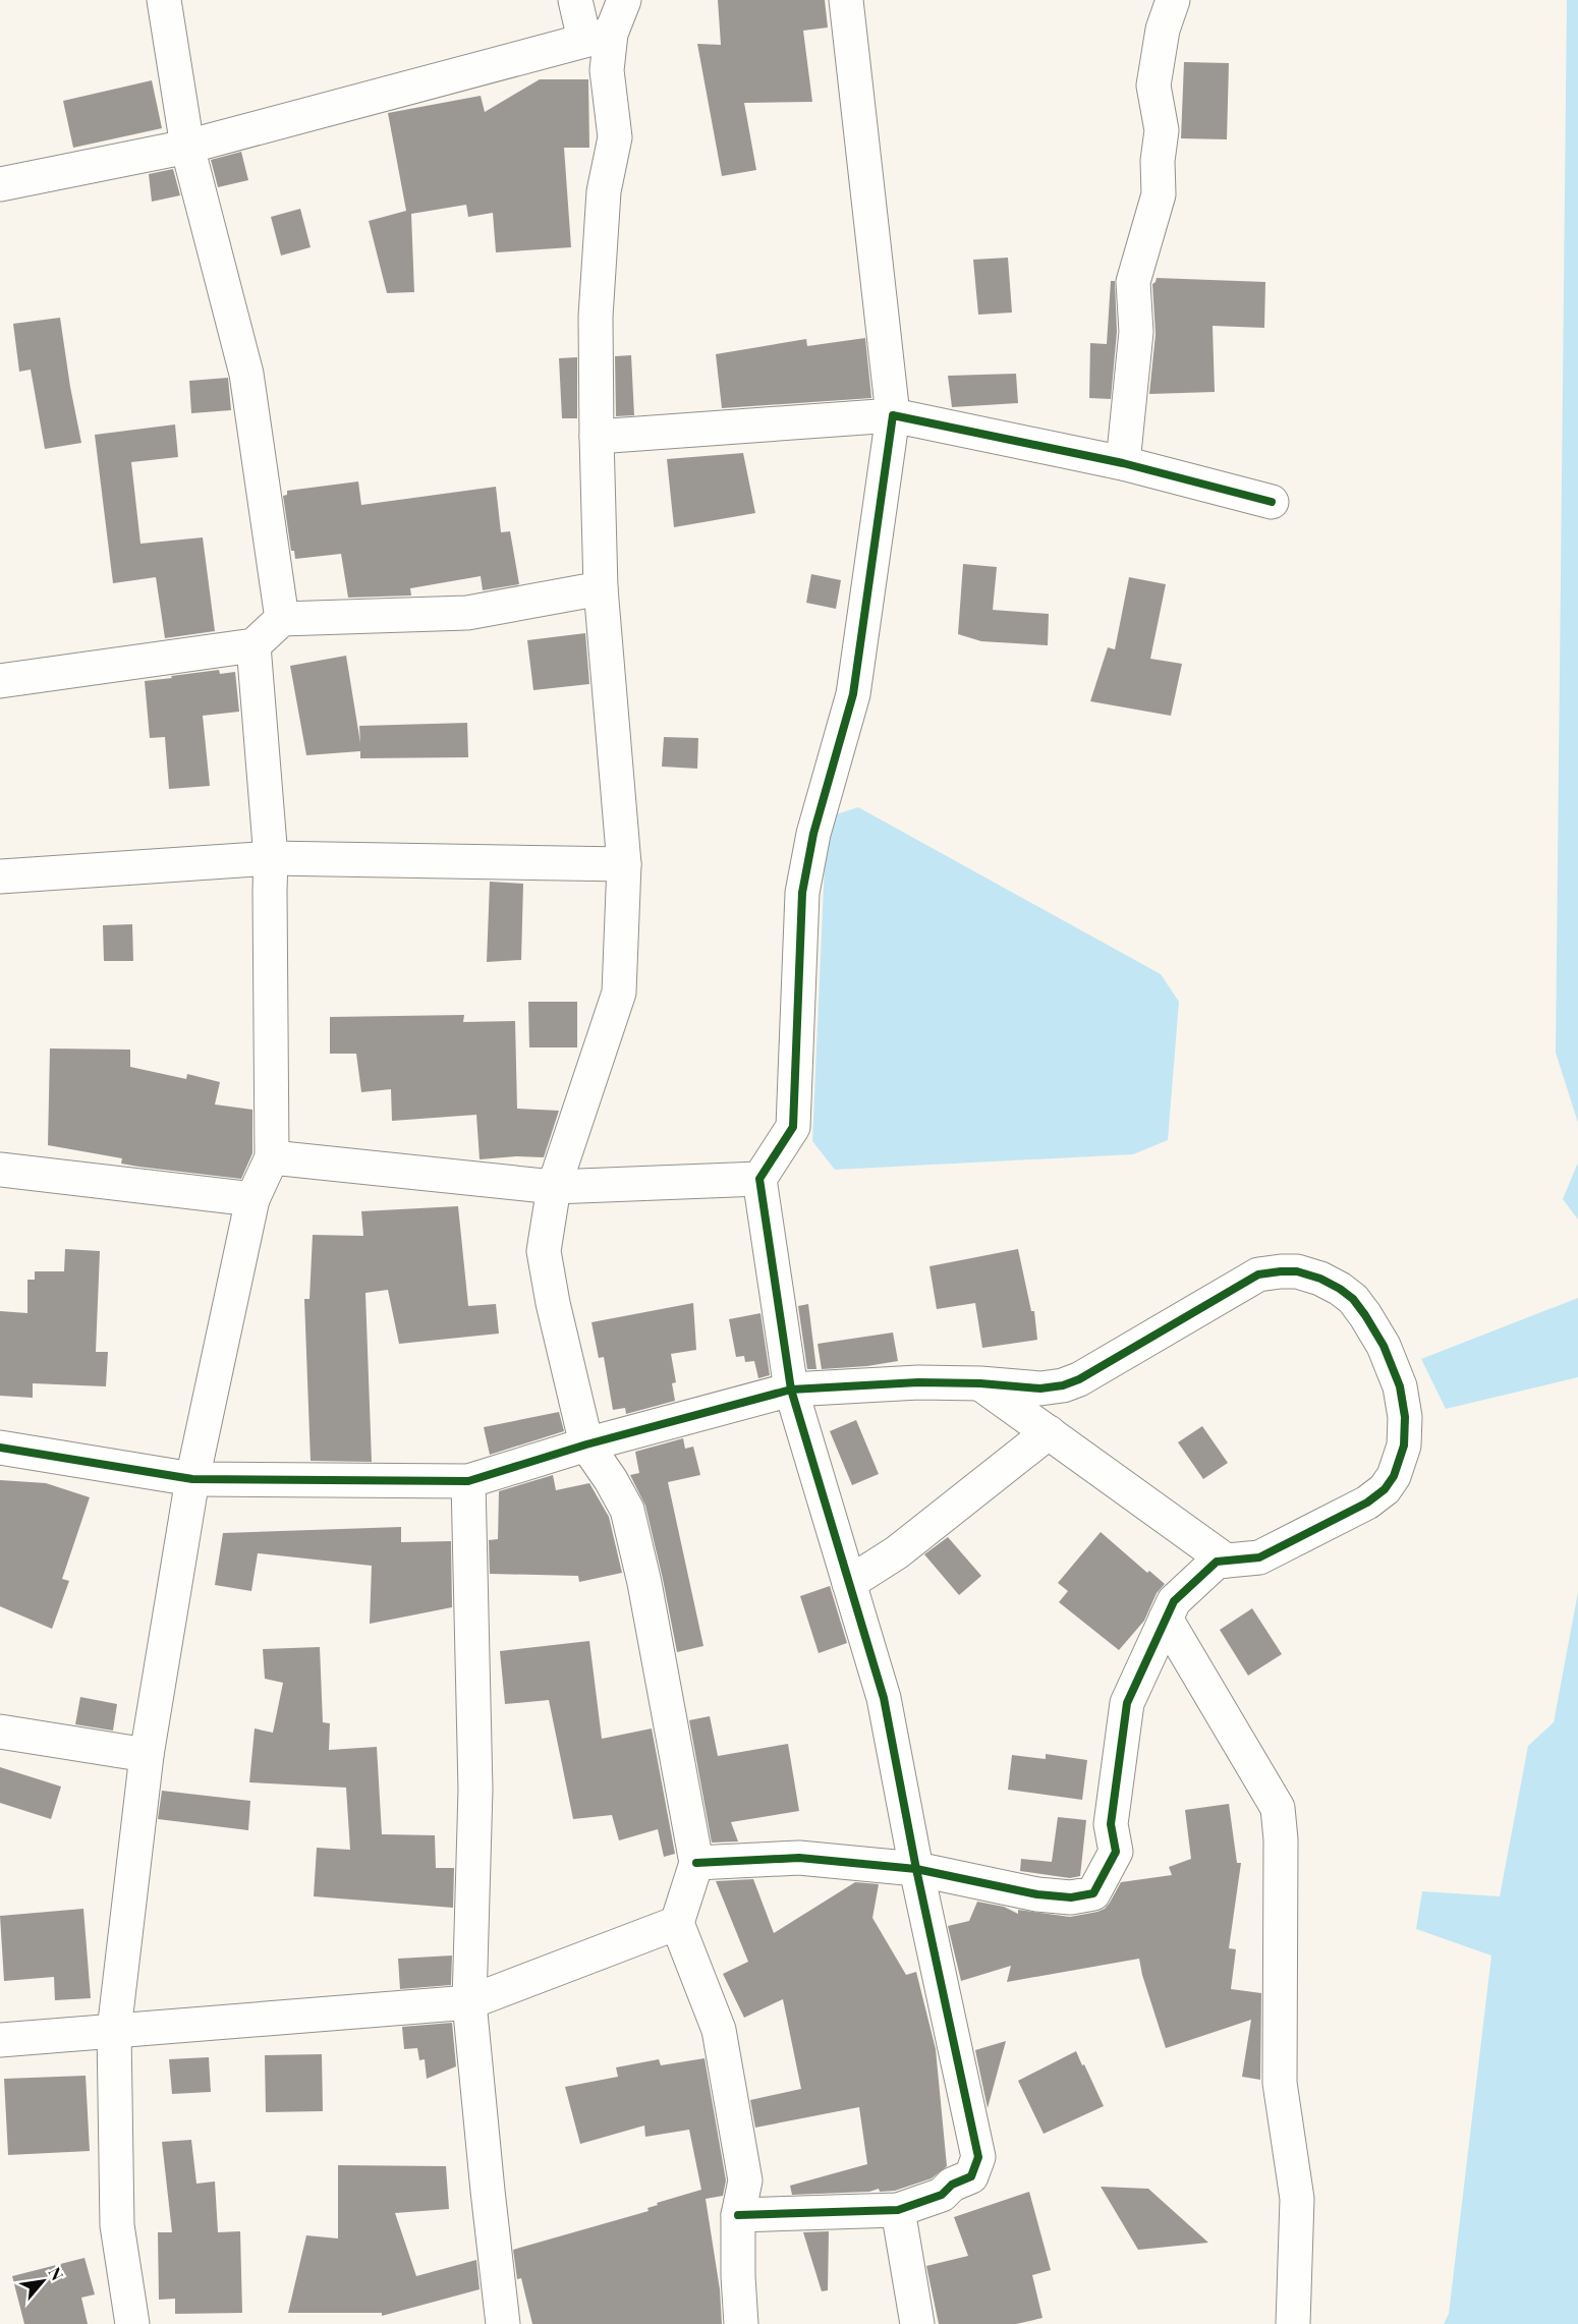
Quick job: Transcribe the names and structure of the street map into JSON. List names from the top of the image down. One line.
{"north":"top right"}
